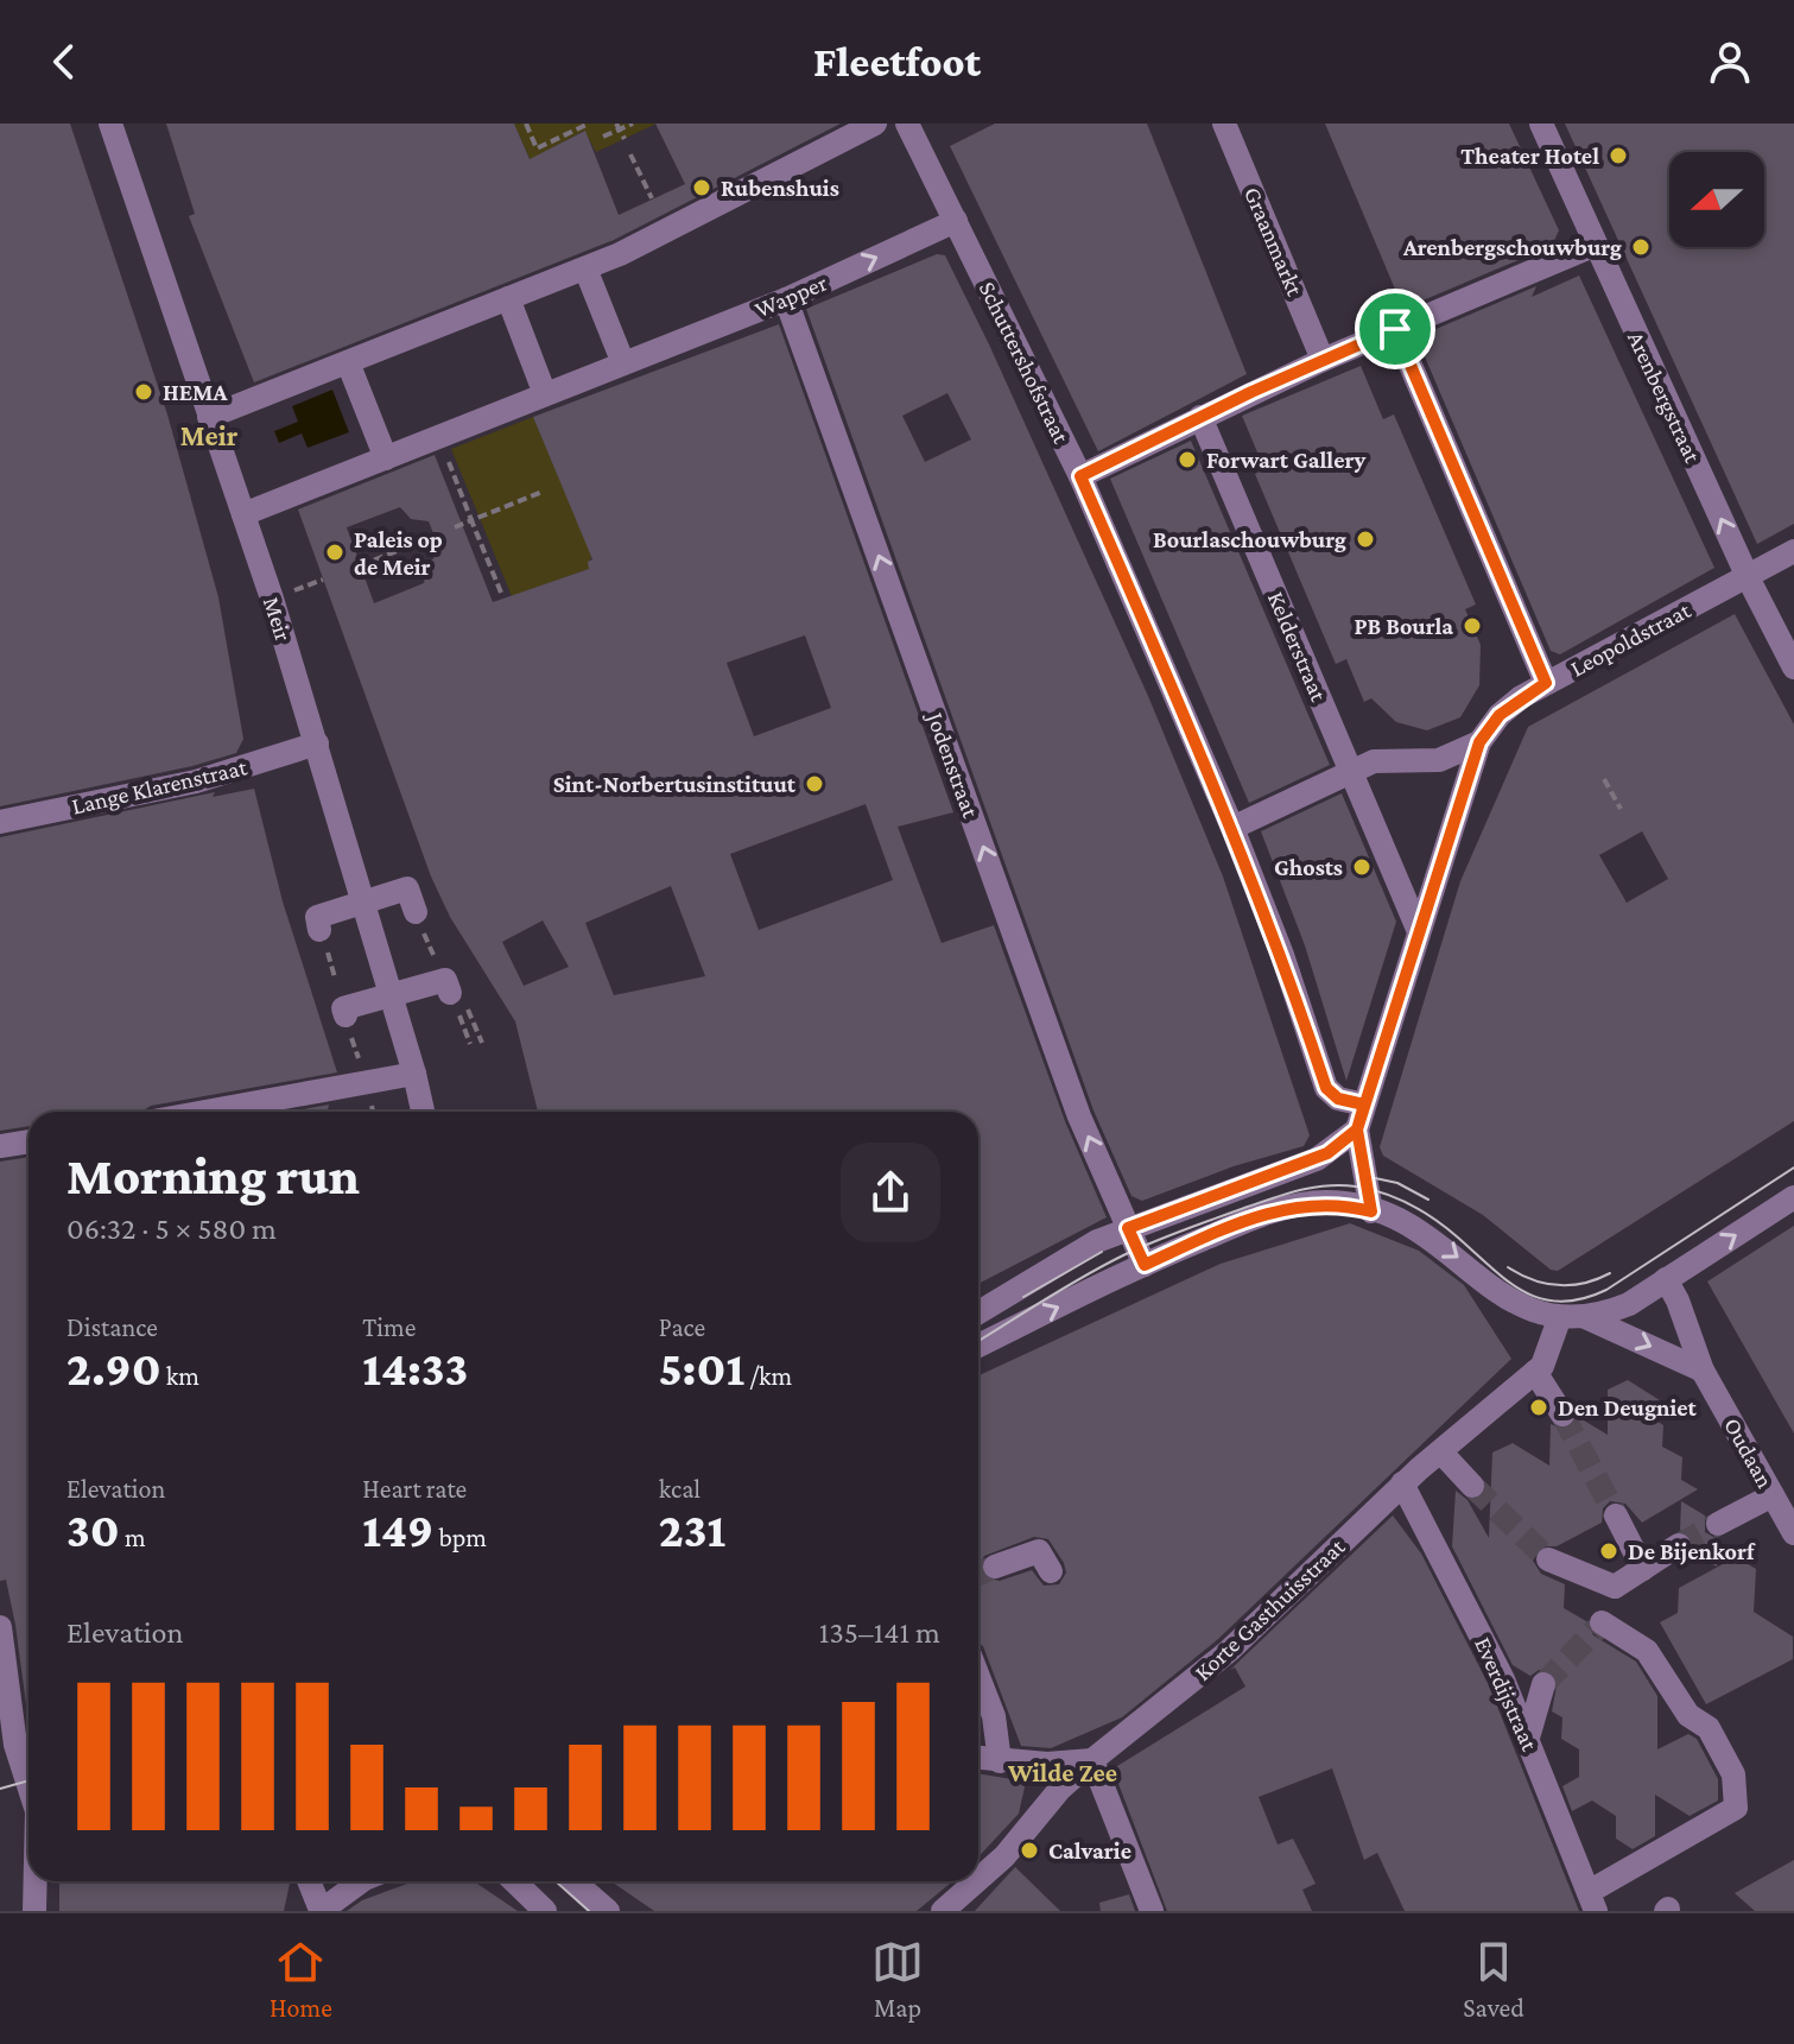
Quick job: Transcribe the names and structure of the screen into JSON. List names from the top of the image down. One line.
{"streets":{"street":["Graanmarkt","Wapper","Schuttershofstraat","Arenbergstraat","Meir","Leopoldstraat","Kelderstraat","Jodenstraat","Lange Klarenstraat","Oudaan","Korte Gasthuisstraat","Everdijstraat"]},"crossings":[["Wapper","Schuttershofstraat"],["Wapper","Meir"],["Wapper","Jodenstraat"],["Arenbergstraat","Leopoldstraat"],["Meir","Lange Klarenstraat"],["Korte Gasthuisstraat","Everdijstraat"]],"one_way":["Arenbergstraat","Jodenstraat"],"districts":["Meir","Wilde Zee"],"places":["Theater Hotel","Rubenshuis","Arenbergschouwburg","HEMA","Forwart Gallery","Bourlaschouwburg","Paleis op de Meir","PB Bourla","Sint-Norbertusinstituut","Ghosts","Den Deugniet","De Bijenkorf","Calvarie"],"north":"left","page":{"header":"Fleetfoot","heading":["Morning run","06:32 · 5 × 580 m"],"stats":[["Distance","2.90 km"],["Time","14:33"],["Pace","5:01 /km"],["Elevation","30 m"],["Heart rate","149 bpm"],["kcal","231"]],"chart":["Elevation","135–141 m"],"tabs":["Home","Map","Saved"]}}
